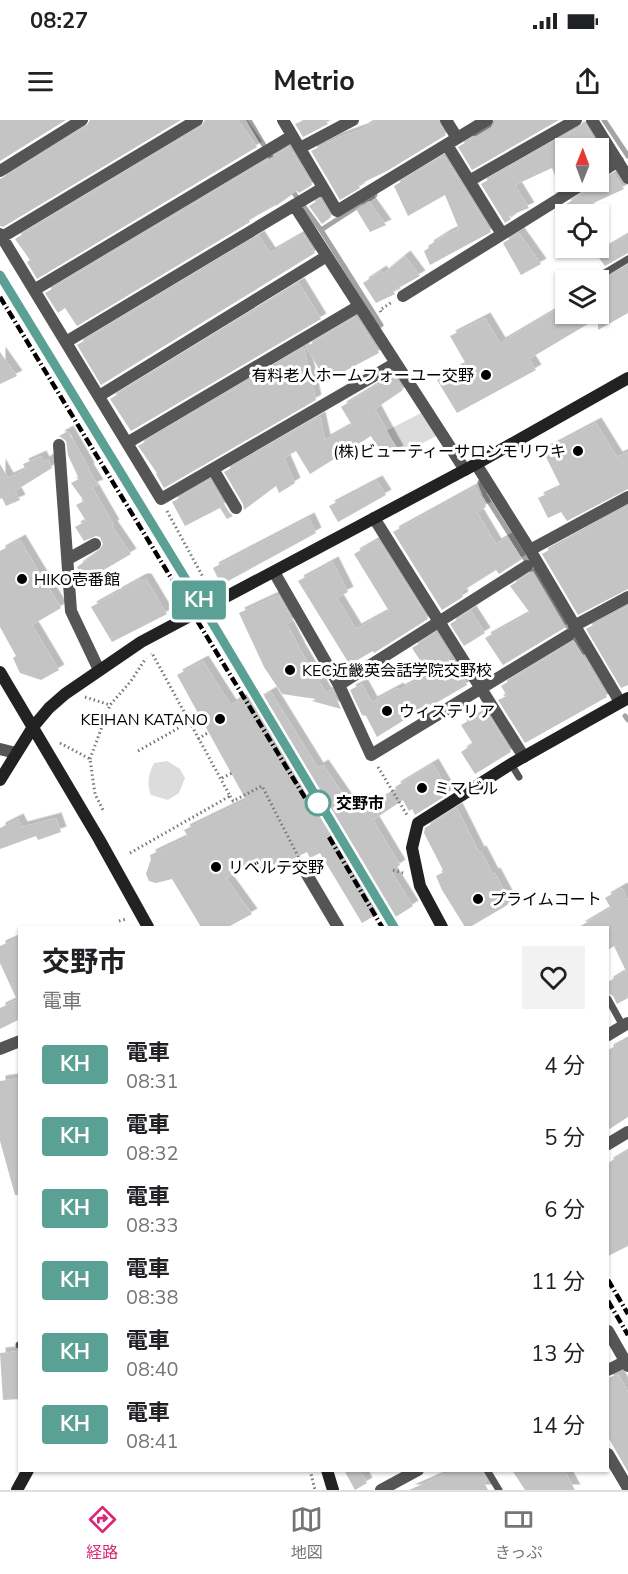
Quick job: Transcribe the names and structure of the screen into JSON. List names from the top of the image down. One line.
{"places":["有料老人ホームフォーユー交野","(株)ビューティーサロンモリワキ","HIKO壱番館","KEC近畿英会話学院交野校","ウィステリア","KEIHAN KATANO","ミマビル","交野市","リベルテ交野","プライムコート"],"north":"top","page":{"status":"08:27","header":"Metrio","on_map":"KH","heading":["交野市","電車"],"list":[{"mark":"KH","name":"電車","note":"08:31","value":"4 分"},{"mark":"KH","name":"電車","note":"08:32","value":"5 分"},{"mark":"KH","name":"電車","note":"08:33","value":"6 分"},{"mark":"KH","name":"電車","note":"08:38","value":"11 分"},{"mark":"KH","name":"電車","note":"08:40","value":"13 分"},{"mark":"KH","name":"電車","note":"08:41","value":"14 分"}],"tabs":["経路","地図","きっぷ"]}}
